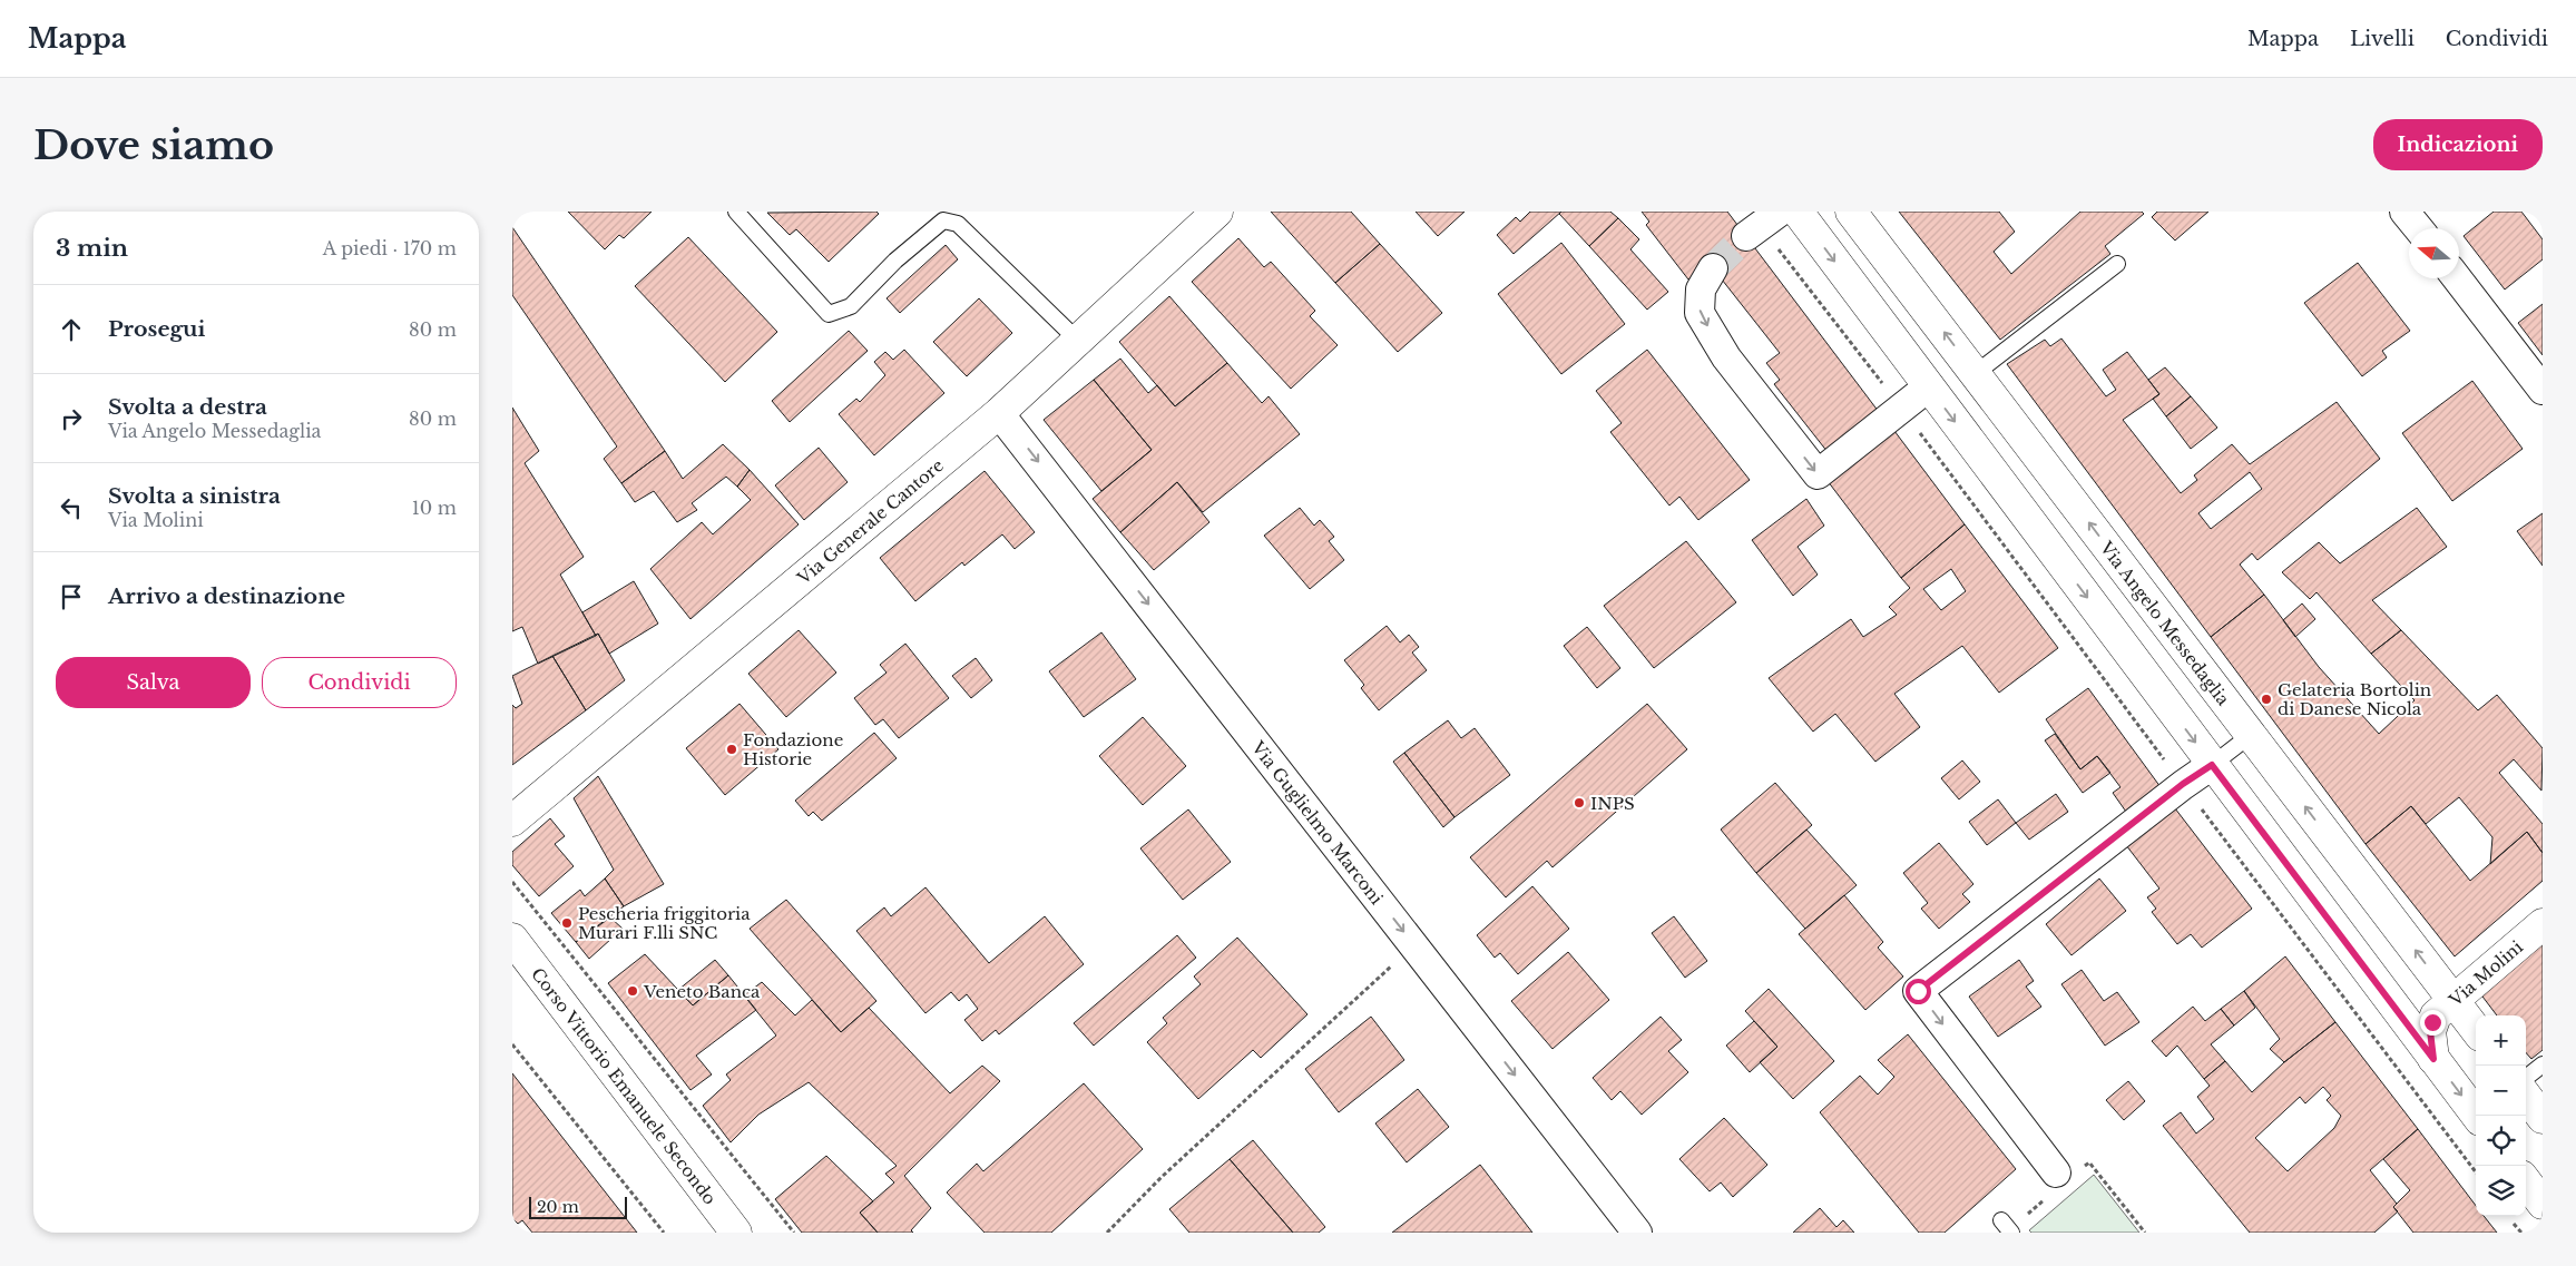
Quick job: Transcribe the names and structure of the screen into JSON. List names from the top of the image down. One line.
{"streets":{"main road":["Via Generale Cantore","Via Angelo Messedaglia","Via Molini","Corso Vittorio Emanuele Secondo"],"street":["Via Guglielmo Marconi"]},"crossings":[["Via Generale Cantore","Via Guglielmo Marconi"],["Via Angelo Messedaglia","Via Molini"]],"one_way":["Via Guglielmo Marconi"],"places":["Gelateria Bortolin di Danese Nicola","Fondazione Historie","INPS","Pescheria friggitoria Murari F.lli SNC","Veneto Banca"],"scale_bar":"20 m","north":"left","page":{"header":"Mappa","nav":["Mappa","Livelli","Condividi"],"buttons":["Indicazioni",["Salva","Condividi"]],"title":"Dove siamo","heading":["3 min","A piedi · 170 m"],"list":[["Prosegui","80 m"],["Svolta a destra","Via Angelo Messedaglia","80 m"],["Svolta a sinistra","Via Molini","10 m"],"Arrivo a destinazione"],"map_buttons":["+","−"],"scale":"20 m"}}
